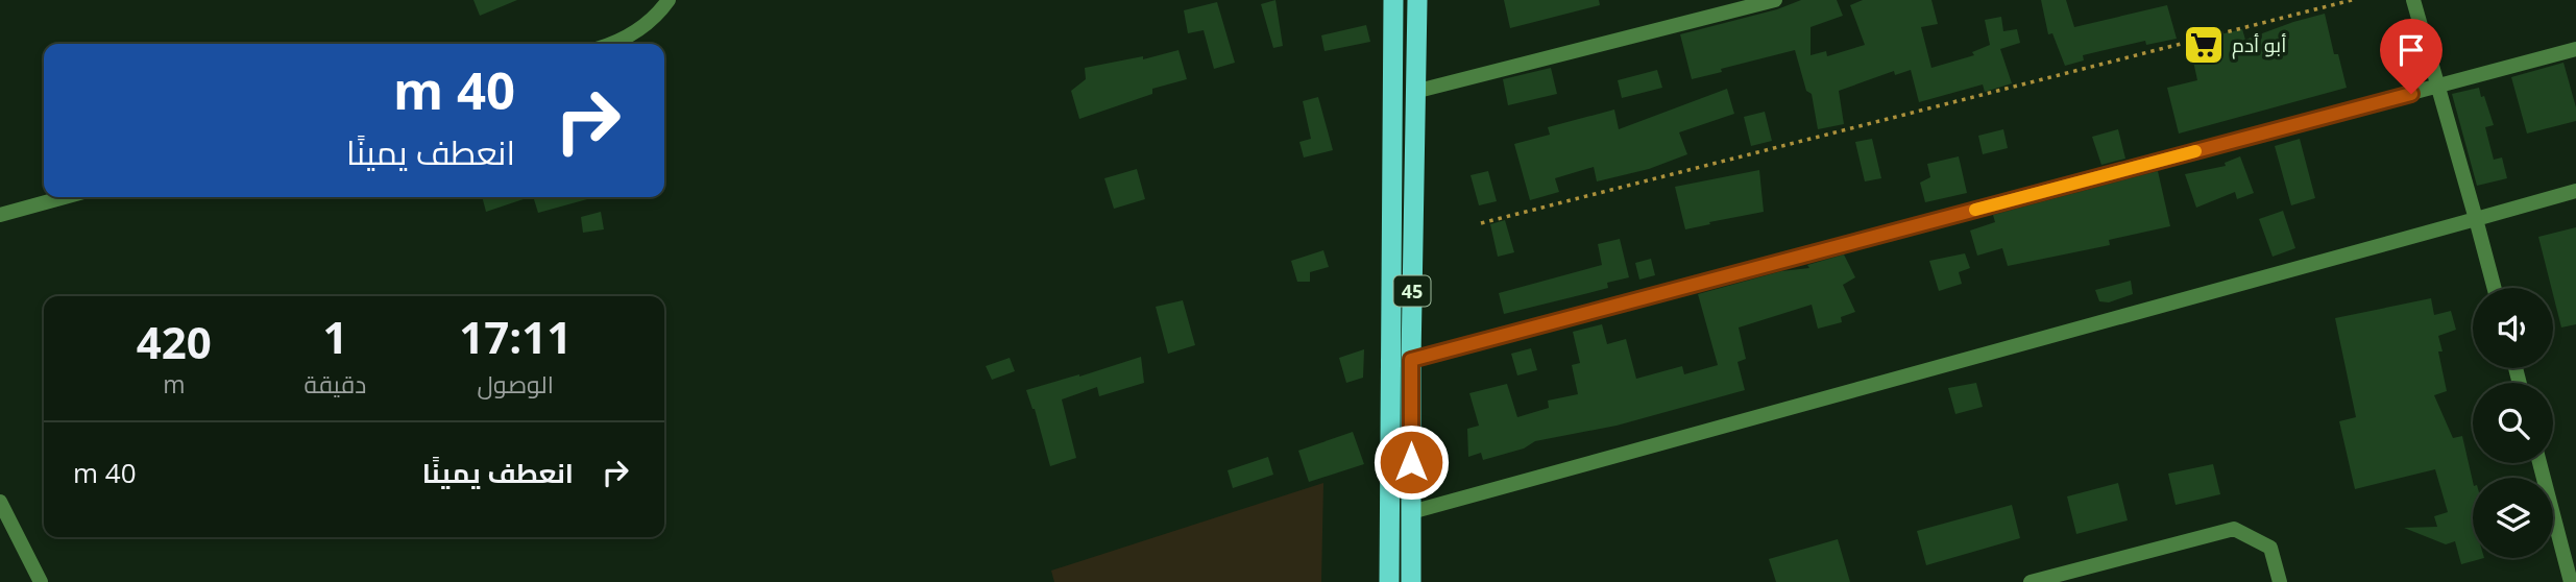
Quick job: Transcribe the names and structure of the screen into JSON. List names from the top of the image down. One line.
{"streets":{"highway":["45"]},"places":{"supermarket":["أبو أدم"]},"page":{"turn":["40 m","انعطف يمينًا"],"eta":["17:11","الوصول","1","دقيقة","420","m"],"list":[{"name":"انعطف يمينًا","value":"40 m"}]}}
